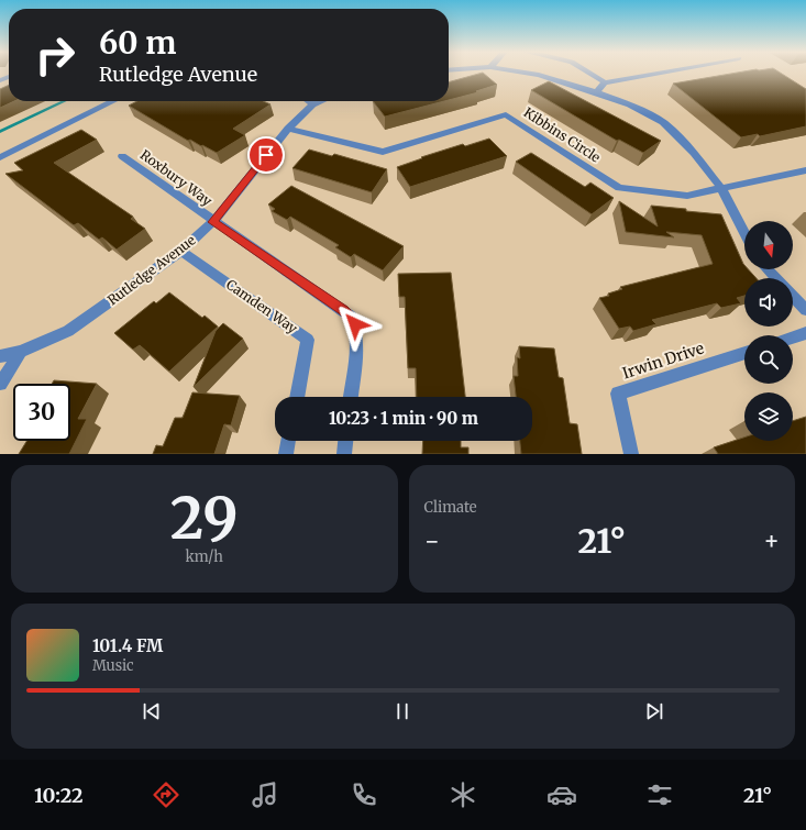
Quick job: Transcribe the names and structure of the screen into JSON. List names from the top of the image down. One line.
{"streets":{"street":["Kibbins Circle","Roxbury Way","Rutledge Avenue","Camden Way","Irwin Drive"]},"crossings":[["Kibbins Circle","Rutledge Avenue"],["Roxbury Way","Rutledge Avenue"],["Rutledge Avenue","Camden Way"]],"north":"bottom","page":{"turn":["60 m","Rutledge Avenue"],"limit":"30","trip":"10:23 · 1 min · 90 m","tile":[["29","km/h"],"Climate"],"heat":["−","21°","+"],"song":["101.4 FM","Music"],"tabs":["10:22","21°"]}}
